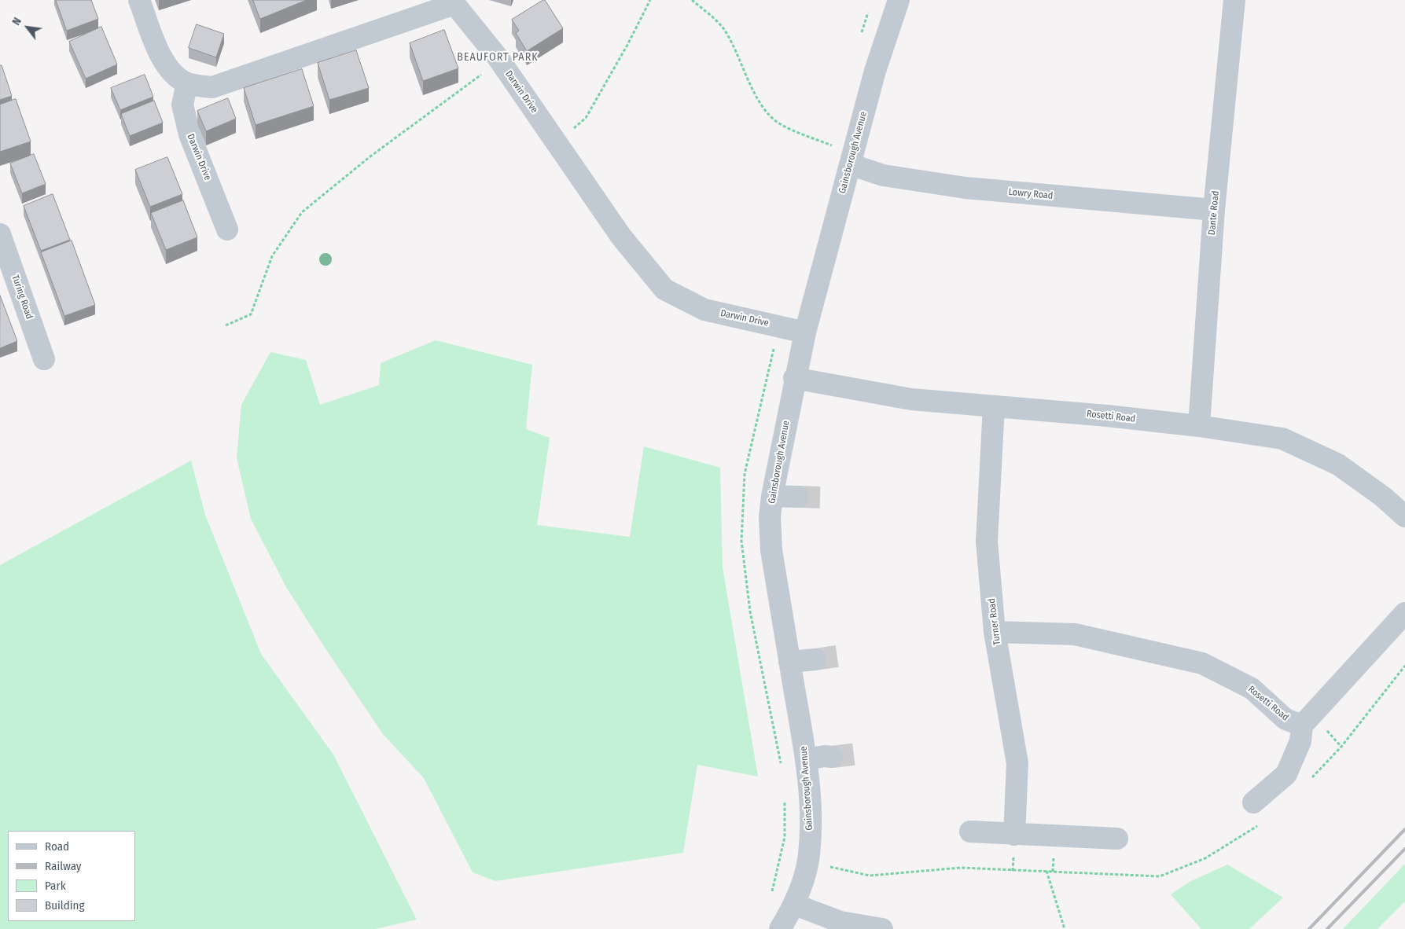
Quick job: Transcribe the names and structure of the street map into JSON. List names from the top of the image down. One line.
{"streets":{"street":["Darwin Drive","Gainsborough Avenue","Lowry Road","Dante Road","Turing Road","Rosetti Road","Turner Road"]},"crossings":[["Darwin Drive","Gainsborough Avenue"],["Gainsborough Avenue","Lowry Road"],["Gainsborough Avenue","Rosetti Road"],["Lowry Road","Dante Road"],["Dante Road","Rosetti Road"],["Rosetti Road","Turner Road"]],"districts":["BEAUFORT PARK"],"legend":["Road","Railway","Park","Building"],"north":"top left"}
